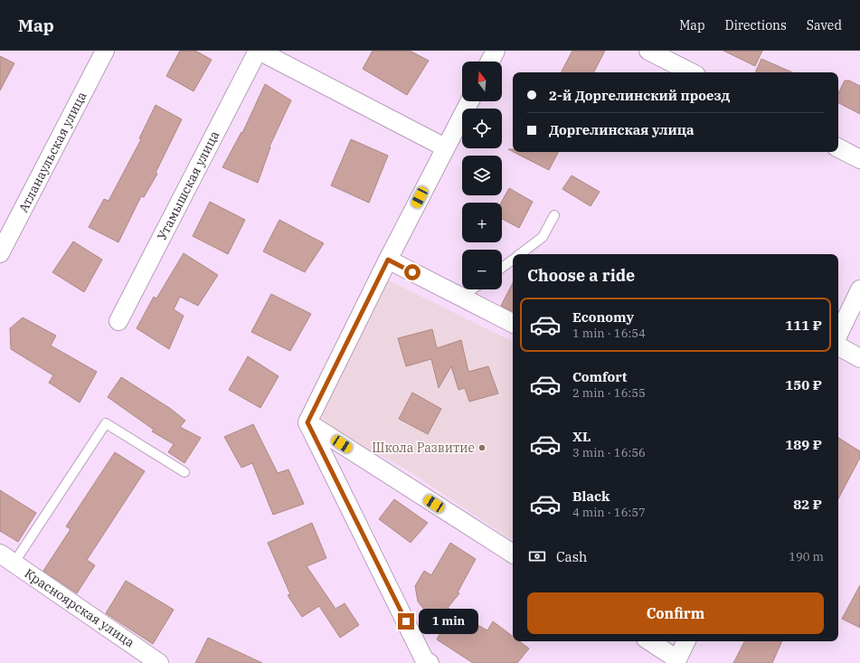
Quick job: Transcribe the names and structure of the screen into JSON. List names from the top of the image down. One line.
{"streets":{"street":["Атланаульская улица","Утамышская улица","Красноярская улица"]},"places":["Школа Развитие"],"north":"top","page":{"header":"Map","nav":["Map","Directions","Saved"],"map_buttons":["+","−"],"banner":["2-й Доргелинский проезд","Доргелинская улица"],"heading":"Choose a ride","list":[{"name":"Economy","note":"1 min · 16:54","value":"111 ₽"},{"name":"Comfort","note":"2 min · 16:55","value":"150 ₽"},{"name":"XL","note":"3 min · 16:56","value":"189 ₽"},{"name":"Black","note":"4 min · 16:57","value":"82 ₽"}],"pay":["Cash","190 m"],"buttons":"Confirm","bubble":"1 min"}}
